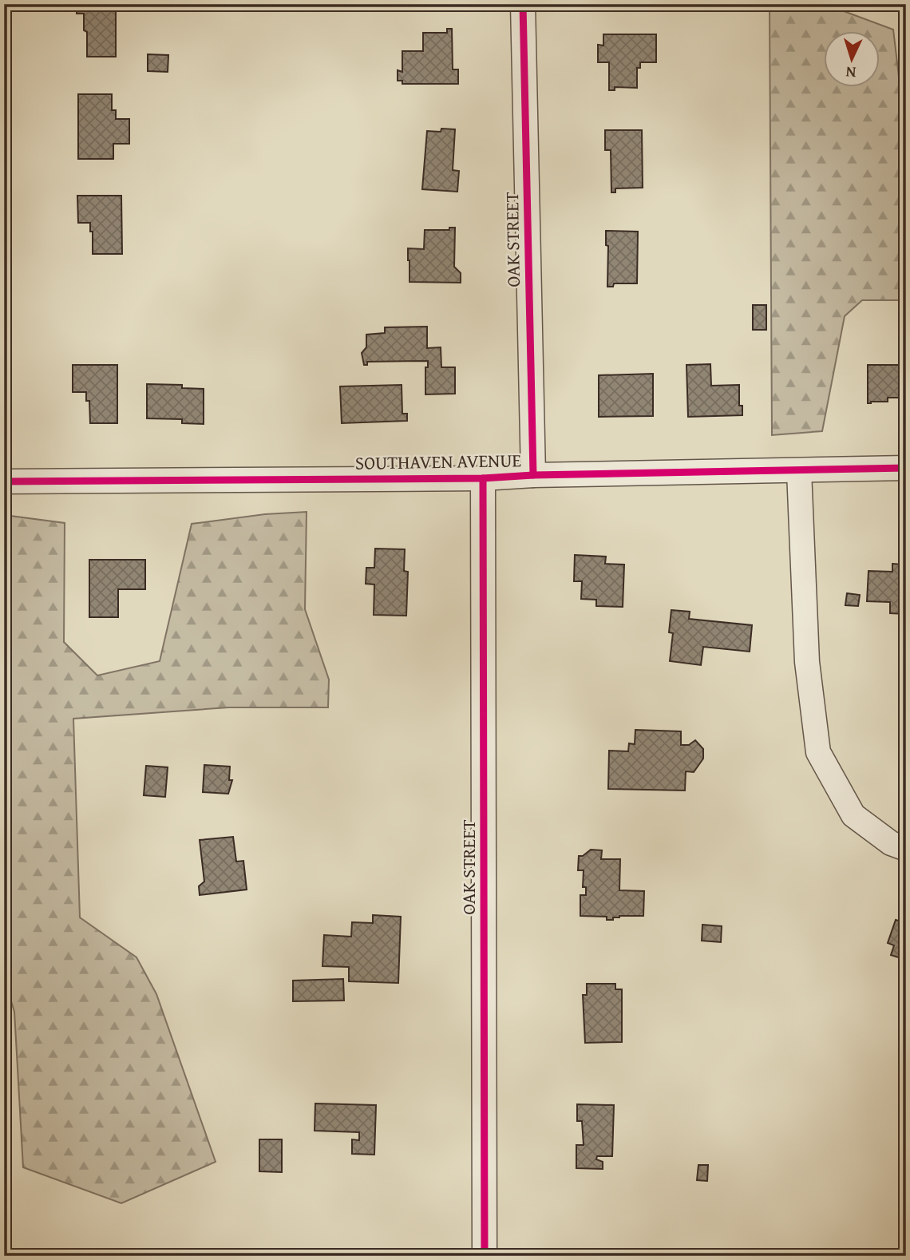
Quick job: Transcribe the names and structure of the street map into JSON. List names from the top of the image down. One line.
{"streets":{"street":["OAK STREET","SOUTHAVEN AVENUE"]},"crossings":[["OAK STREET","SOUTHAVEN AVENUE"]],"north":"bottom"}
